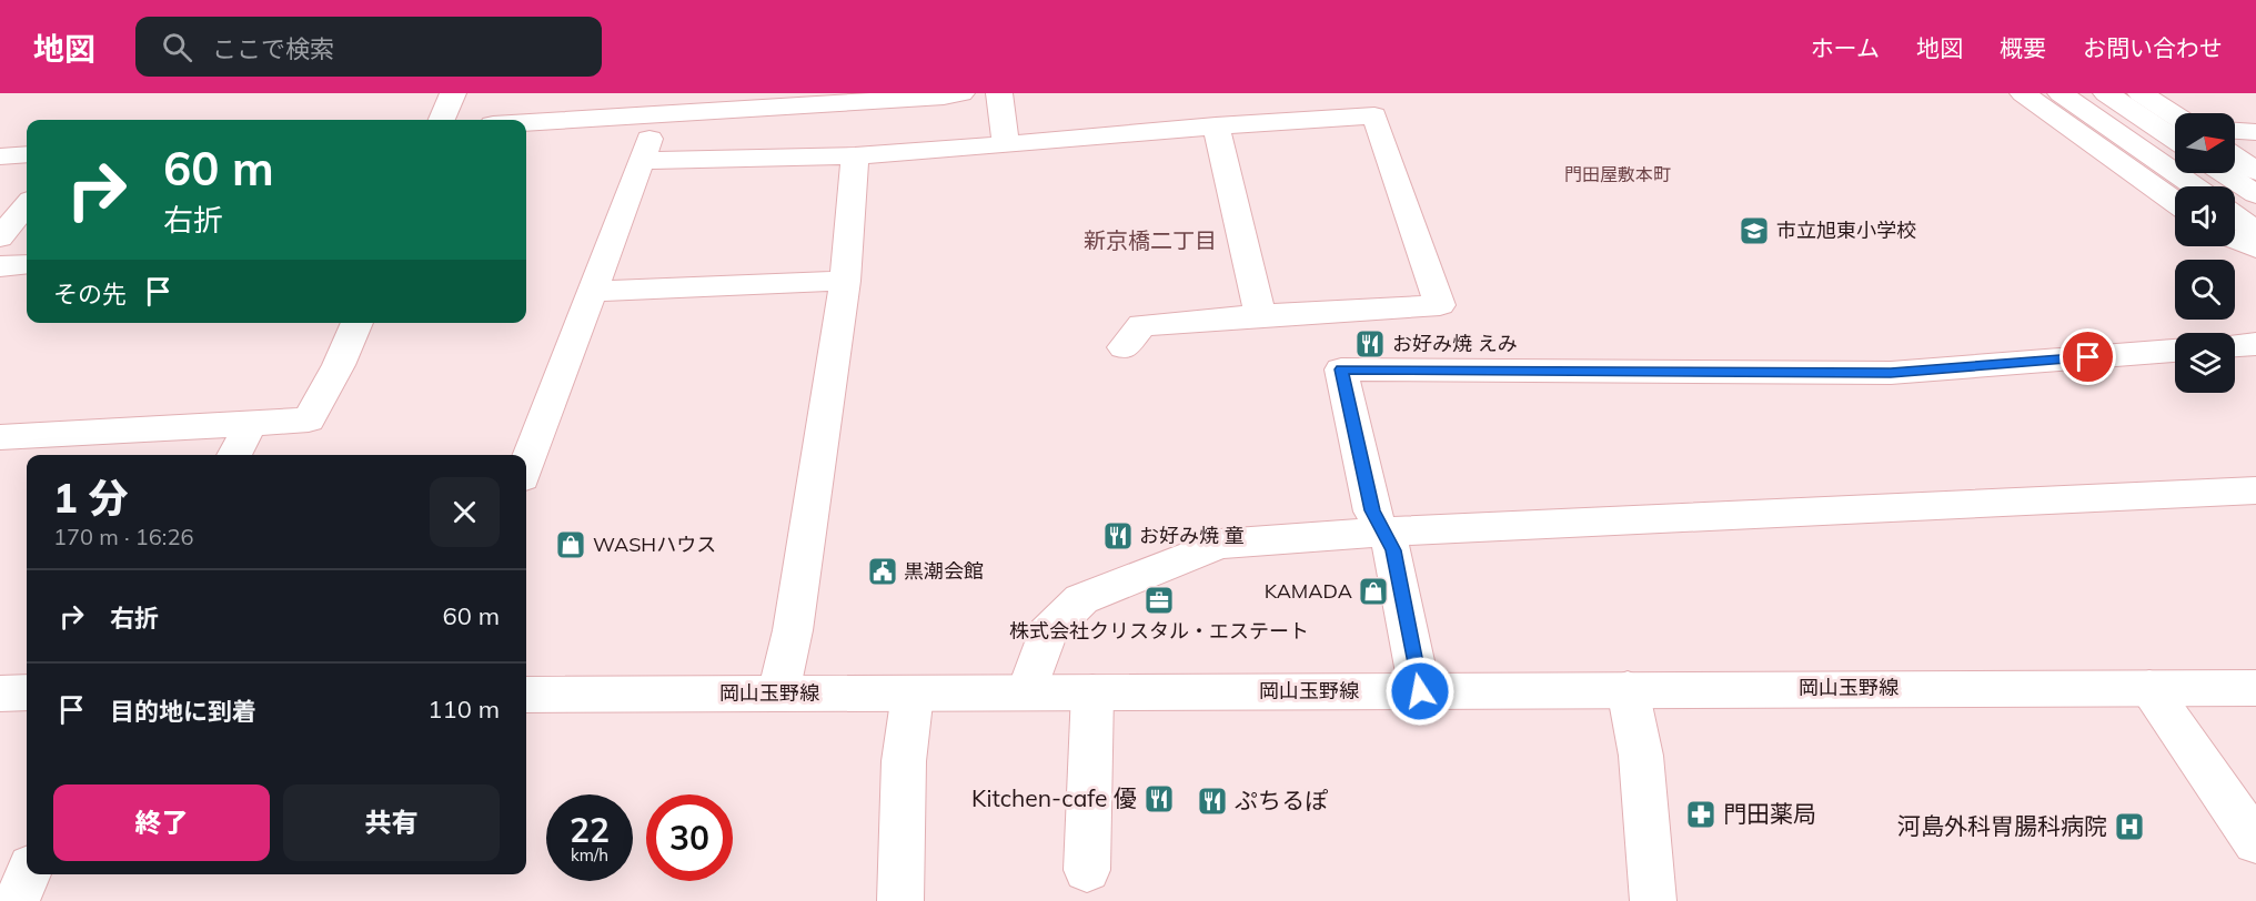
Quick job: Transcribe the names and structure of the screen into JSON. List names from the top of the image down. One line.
{"streets":{"main road":["岡山玉野線"]},"districts":["門田屋敷本町","新京橋二丁目"],"places":{"school or university":["市立旭東小学校"],"restaurant":["お好み焼 えみ","お好み焼 童","Kitchen-cafe 優","ぷちるぽ"],"shop":["WASHハウス","KAMADA"],"public building":["黒潮会館"],"office":["株式会社クリスタル・エステート"],"pharmacy":["門田薬局"],"hospital":["河島外科胃腸科病院"]},"north":"right","page":{"header":"地図","search":"ここで検索","nav":["ホーム","地図","概要","お問い合わせ"],"turn":["60 m","右折"],"then":"その先","heading":["1 分","170 m · 16:26"],"list":[{"name":"右折","value":"60 m"},{"name":"目的地に到着","value":"110 m"}],"buttons":["終了","共有"],"speed":"22 km/h","limit":"30"}}
